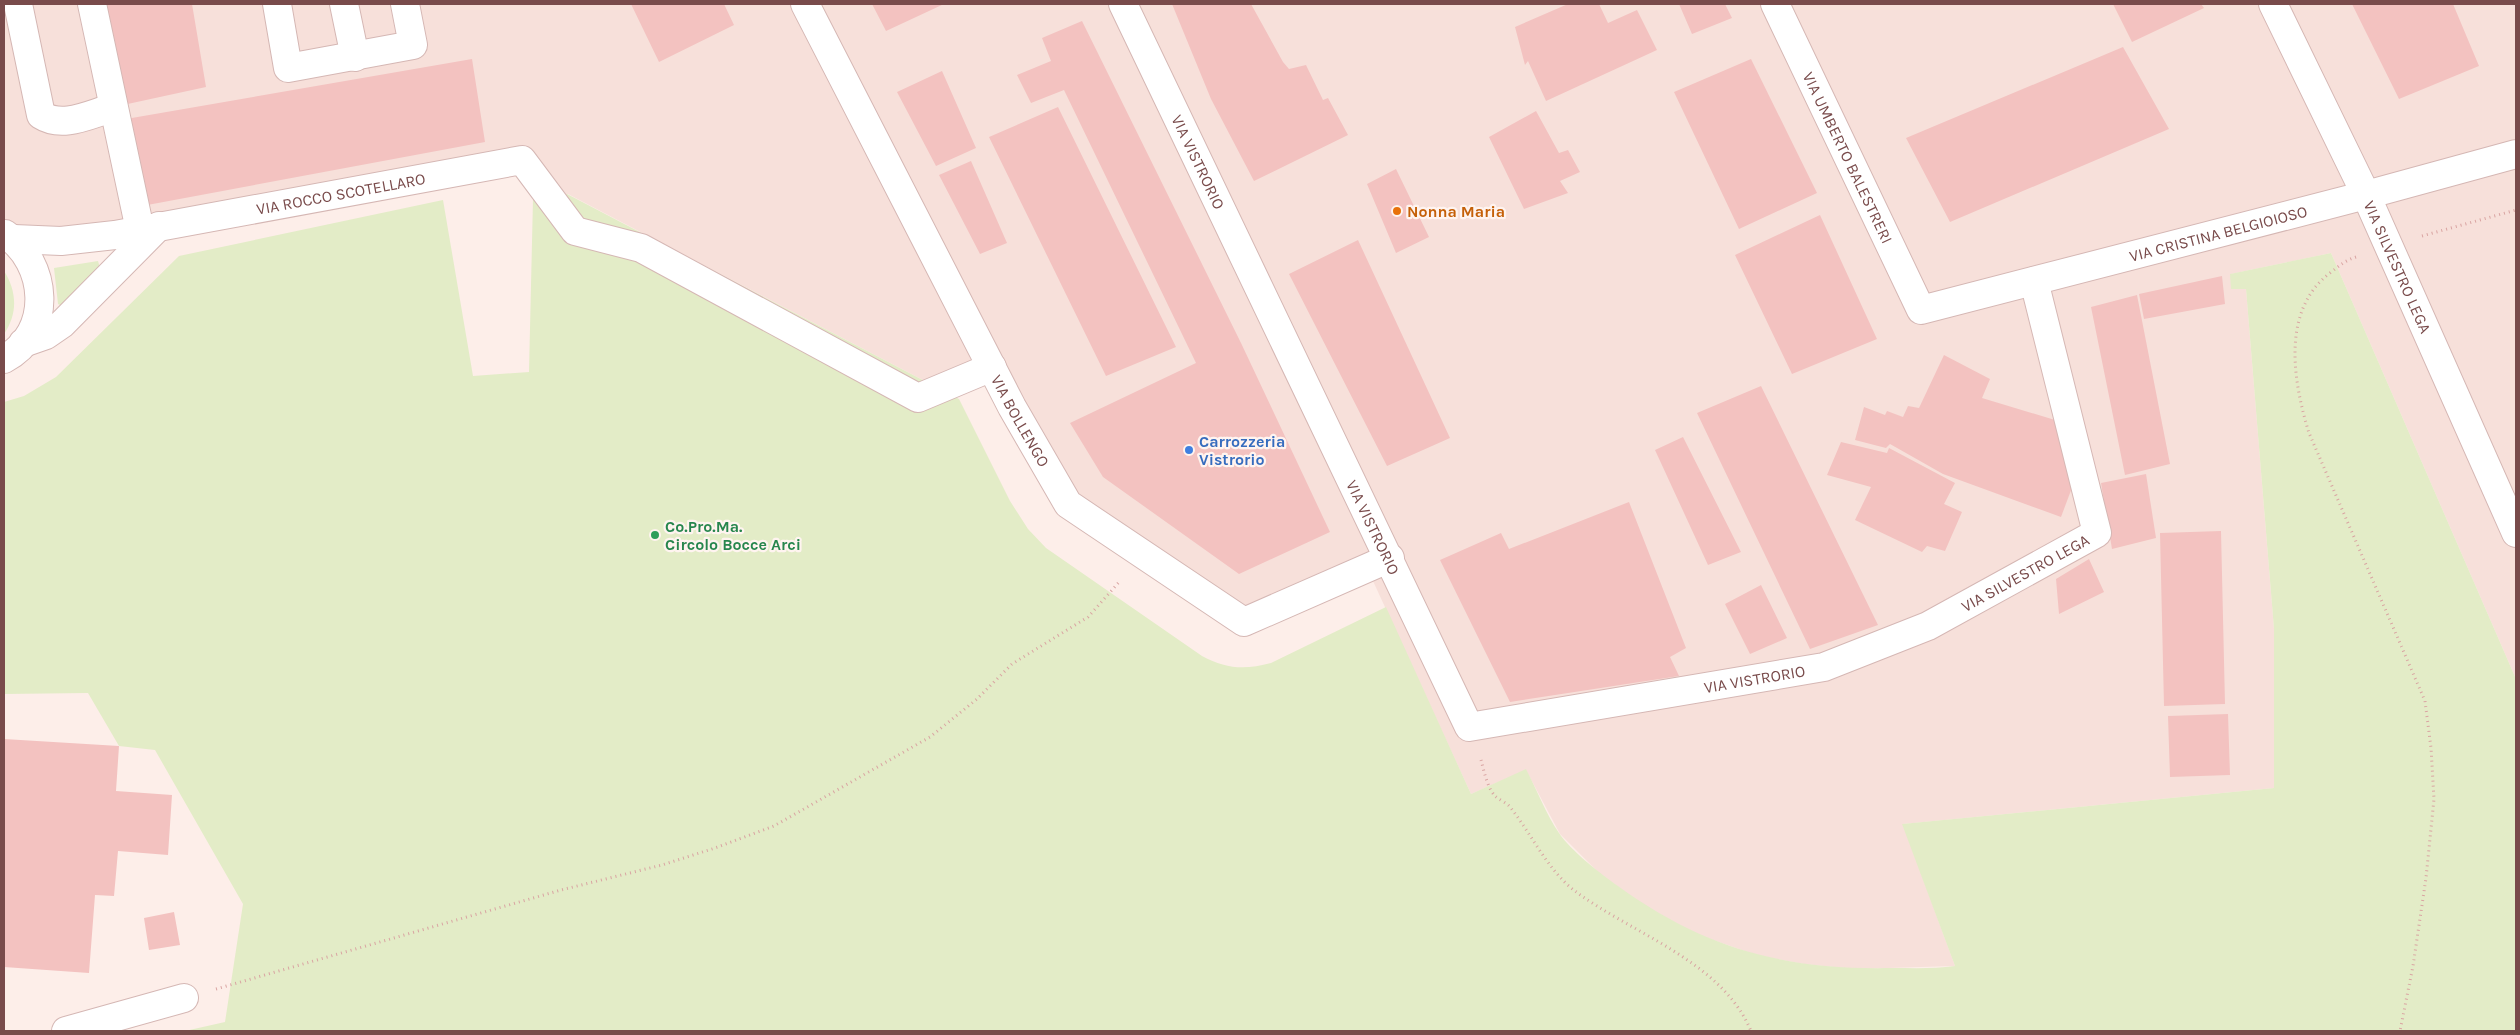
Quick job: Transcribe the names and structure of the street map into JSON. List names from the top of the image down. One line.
{"streets":{"street":["VIA UMBERTO BALESTRERI","VIA VISTRORIO","VIA ROCCO SCOTELLARO","VIA CRISTINA BELGIOIOSO","VIA SILVESTRO LEGA","VIA BOLLENGO"]},"crossings":[["VIA UMBERTO BALESTRERI","VIA CRISTINA BELGIOIOSO"],["VIA VISTRORIO","VIA SILVESTRO LEGA"],["VIA VISTRORIO","VIA BOLLENGO"],["VIA ROCCO SCOTELLARO","VIA BOLLENGO"],["VIA CRISTINA BELGIOIOSO","VIA SILVESTRO LEGA"]],"places":["Nonna Maria","Carrozzeria Vistrorio","Co.Pro.Ma. Circolo Bocce Arci"]}
